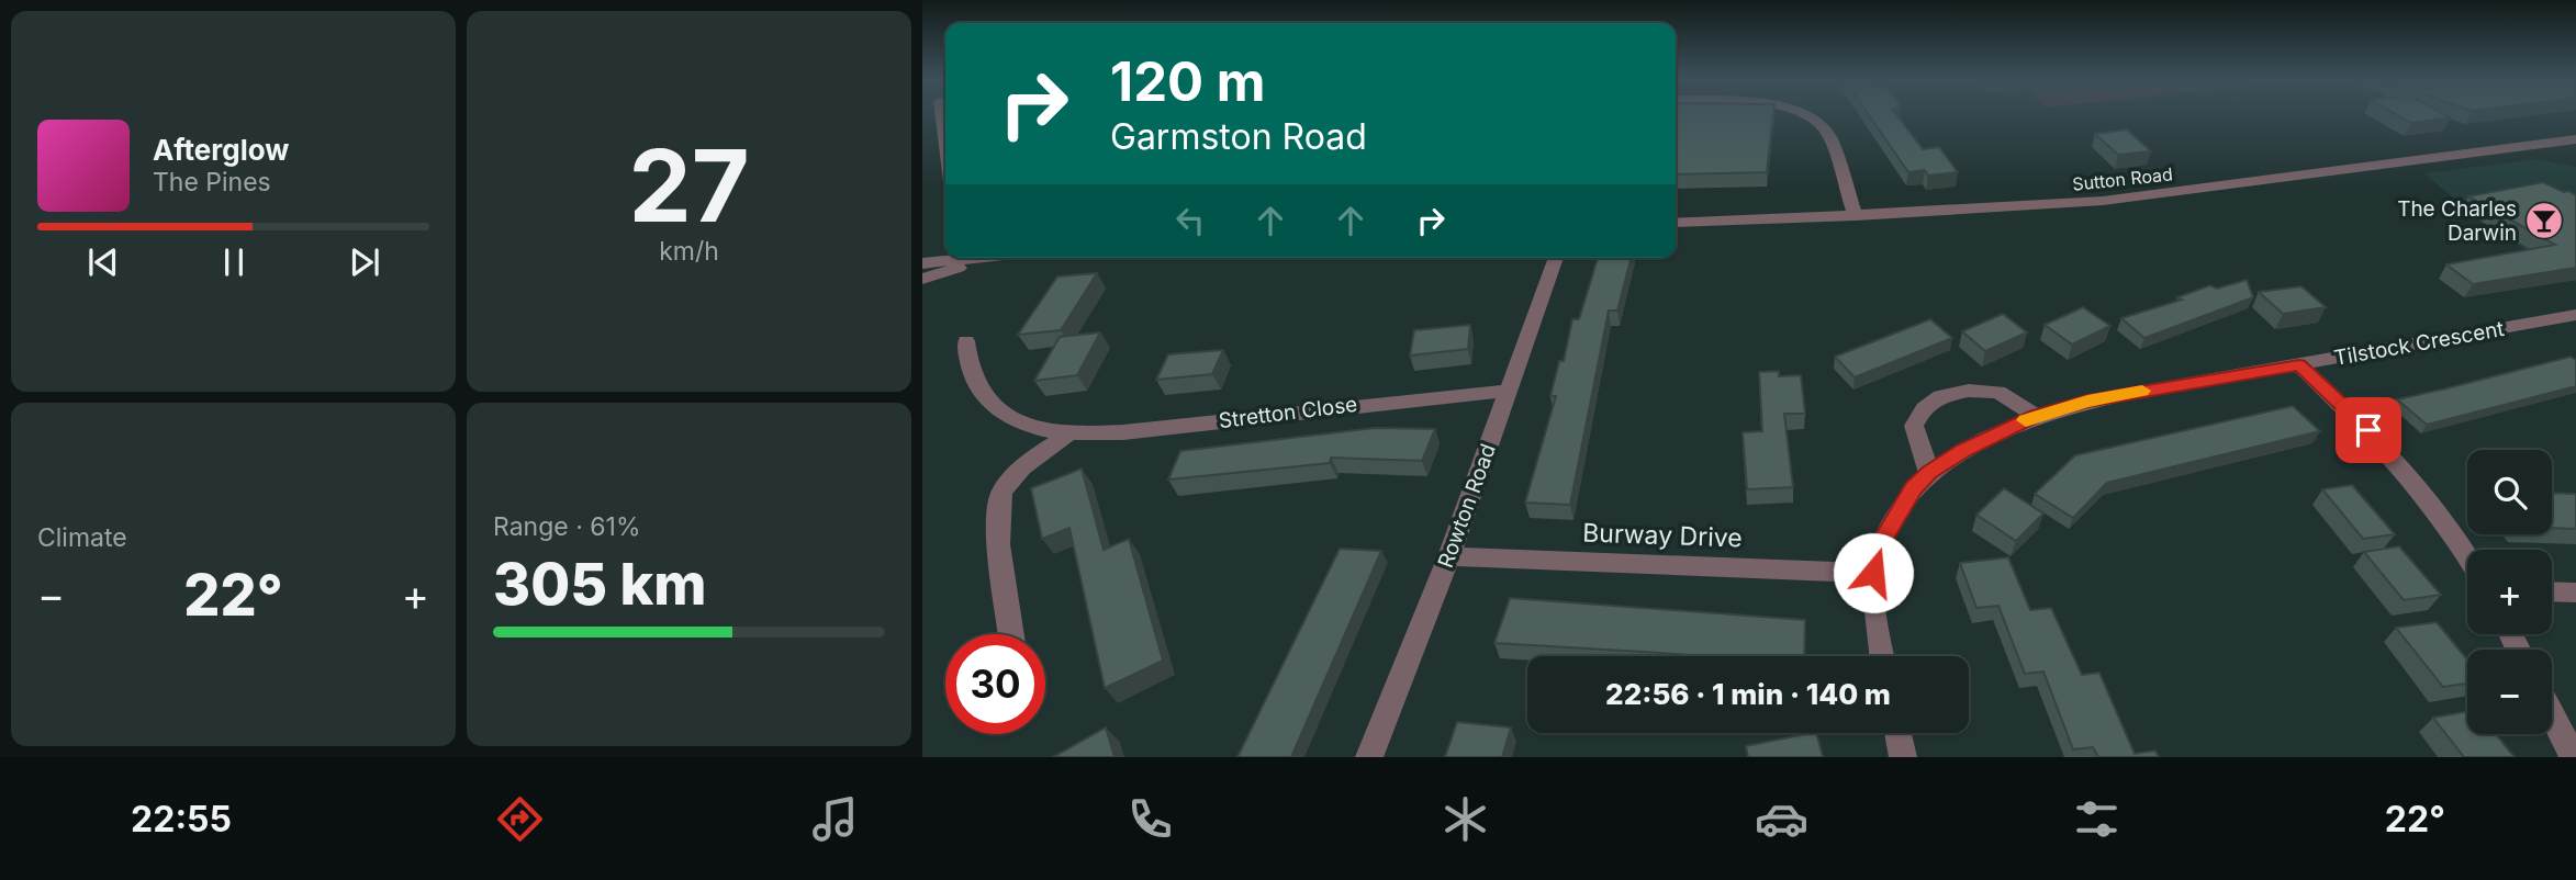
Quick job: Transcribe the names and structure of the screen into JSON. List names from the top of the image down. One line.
{"streets":{"street":["Sutton Road","Tilstock Crescent","Stretton Close","Rowton Road","Burway Drive"]},"crossings":[["Tilstock Crescent","Burway Drive"],["Stretton Close","Rowton Road"],["Rowton Road","Burway Drive"]],"places":{"bar":["The Charles Darwin"]},"page":{"tile":[["27","km/h"],"Climate",["Range · 61%","305 km"]],"turn":["120 m","Garmston Road"],"song":["Afterglow","The Pines"],"map_buttons":["+","−"],"heat":["−","22°","+"],"limit":"30","trip":"22:56 · 1 min · 140 m","tabs":["22:55","22°"]}}
